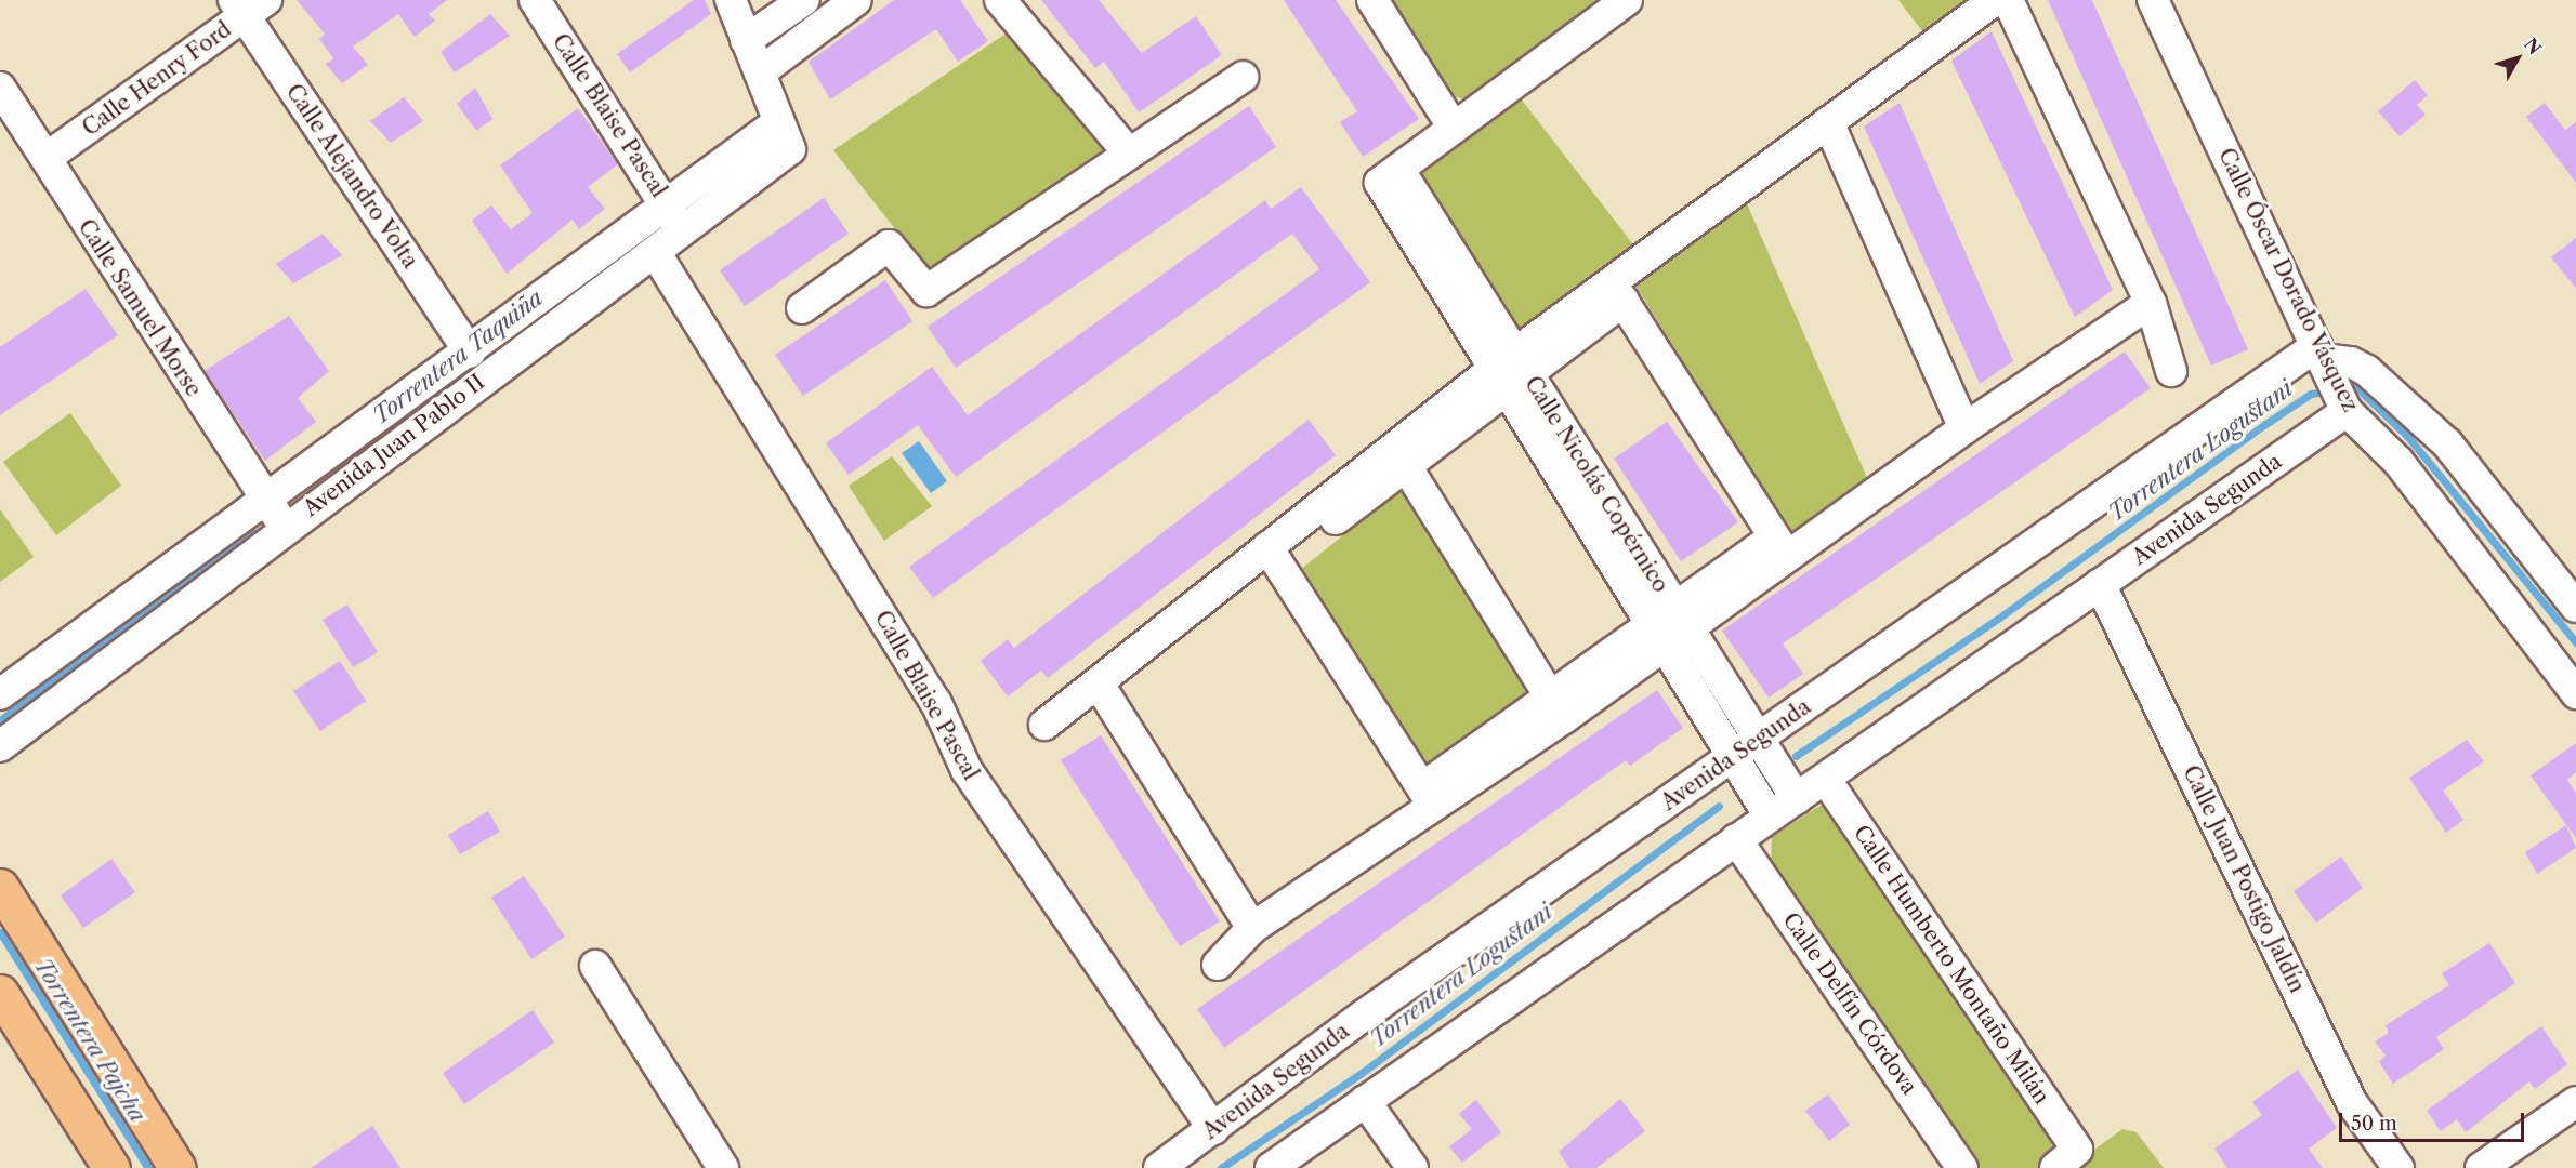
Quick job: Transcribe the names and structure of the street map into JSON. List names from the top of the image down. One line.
{"streets":{"street":["Calle Henry Ford","Calle Blaise Pascal","Calle Alejandro Volta","Calle Óscar Dorado Vásquez","Calle Samuel Morse","Avenida Juan Pablo II","Calle Nicolás Copérnico","Avenida Segunda","Calle Juan Postigo Jaldín","Calle Humberto Montaño Milán","Calle Delfín Córdova"]},"crossings":[["Calle Henry Ford","Calle Alejandro Volta"],["Calle Henry Ford","Calle Samuel Morse"],["Calle Blaise Pascal","Avenida Juan Pablo II"],["Calle Blaise Pascal","Avenida Segunda"],["Calle Alejandro Volta","Avenida Juan Pablo II"],["Calle Óscar Dorado Vásquez","Avenida Segunda"],["Calle Samuel Morse","Avenida Juan Pablo II"],["Calle Nicolás Copérnico","Avenida Segunda"],["Avenida Segunda","Calle Juan Postigo Jaldín"],["Avenida Segunda","Calle Humberto Montaño Milán"],["Avenida Segunda","Calle Delfín Córdova"]],"water":["Torrentera Taquiña","Torrentera Logustani","Torrentera Pajcha"],"scale_bar":"50 m","north":"top right"}
